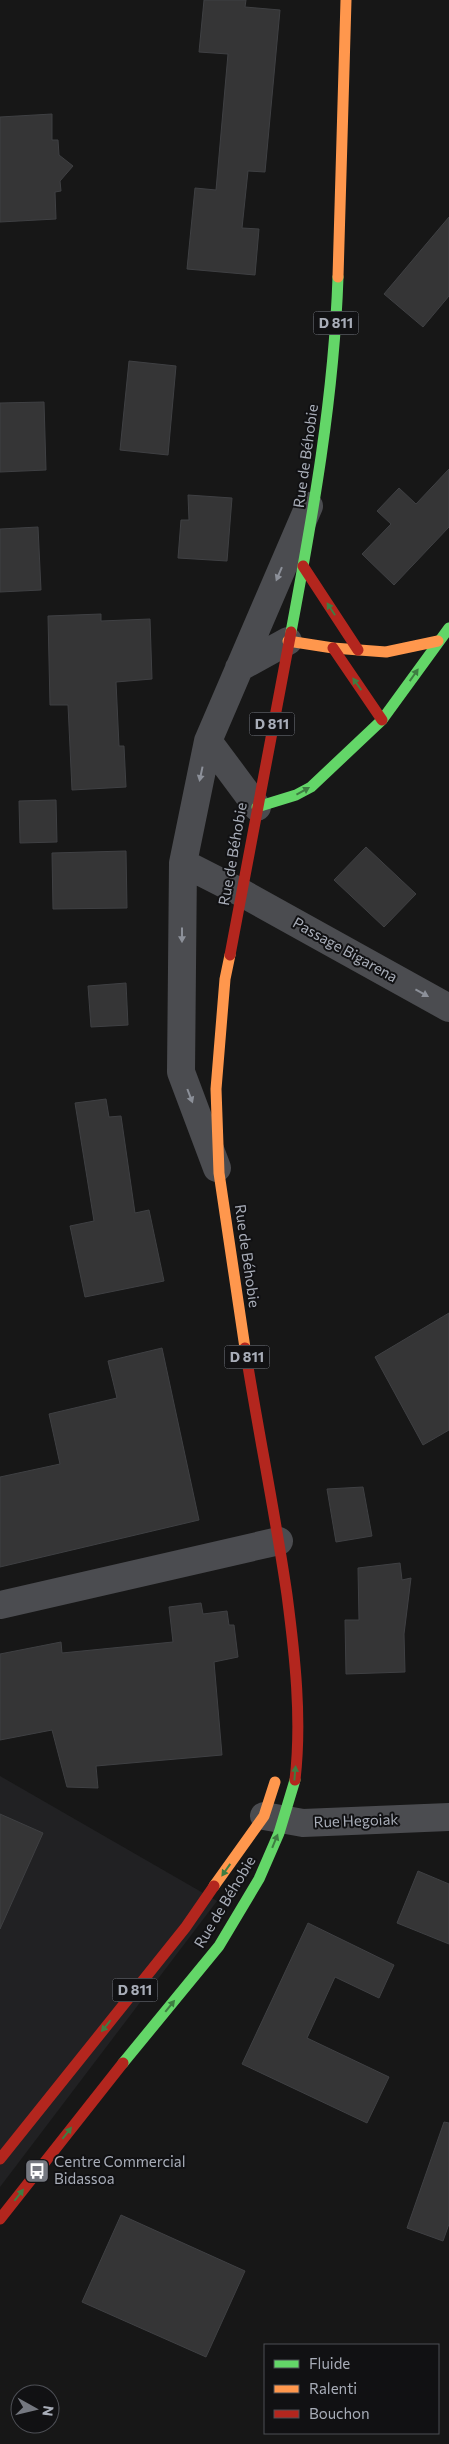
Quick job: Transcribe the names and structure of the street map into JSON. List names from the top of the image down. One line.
{"streets":{"main road":["D 811","Rue de Béhobie"],"street":["Passage Bigarena","Rue Hegoiak"]},"crossings":[["Rue de Béhobie","Passage Bigarena"],["Rue de Béhobie","Rue Hegoiak"]],"one_way":["Passage Bigarena"],"places":{"bus stop":["Centre Commercial Bidassoa"]},"legend":["Fluide","Ralenti","Bouchon"],"north":"right"}
